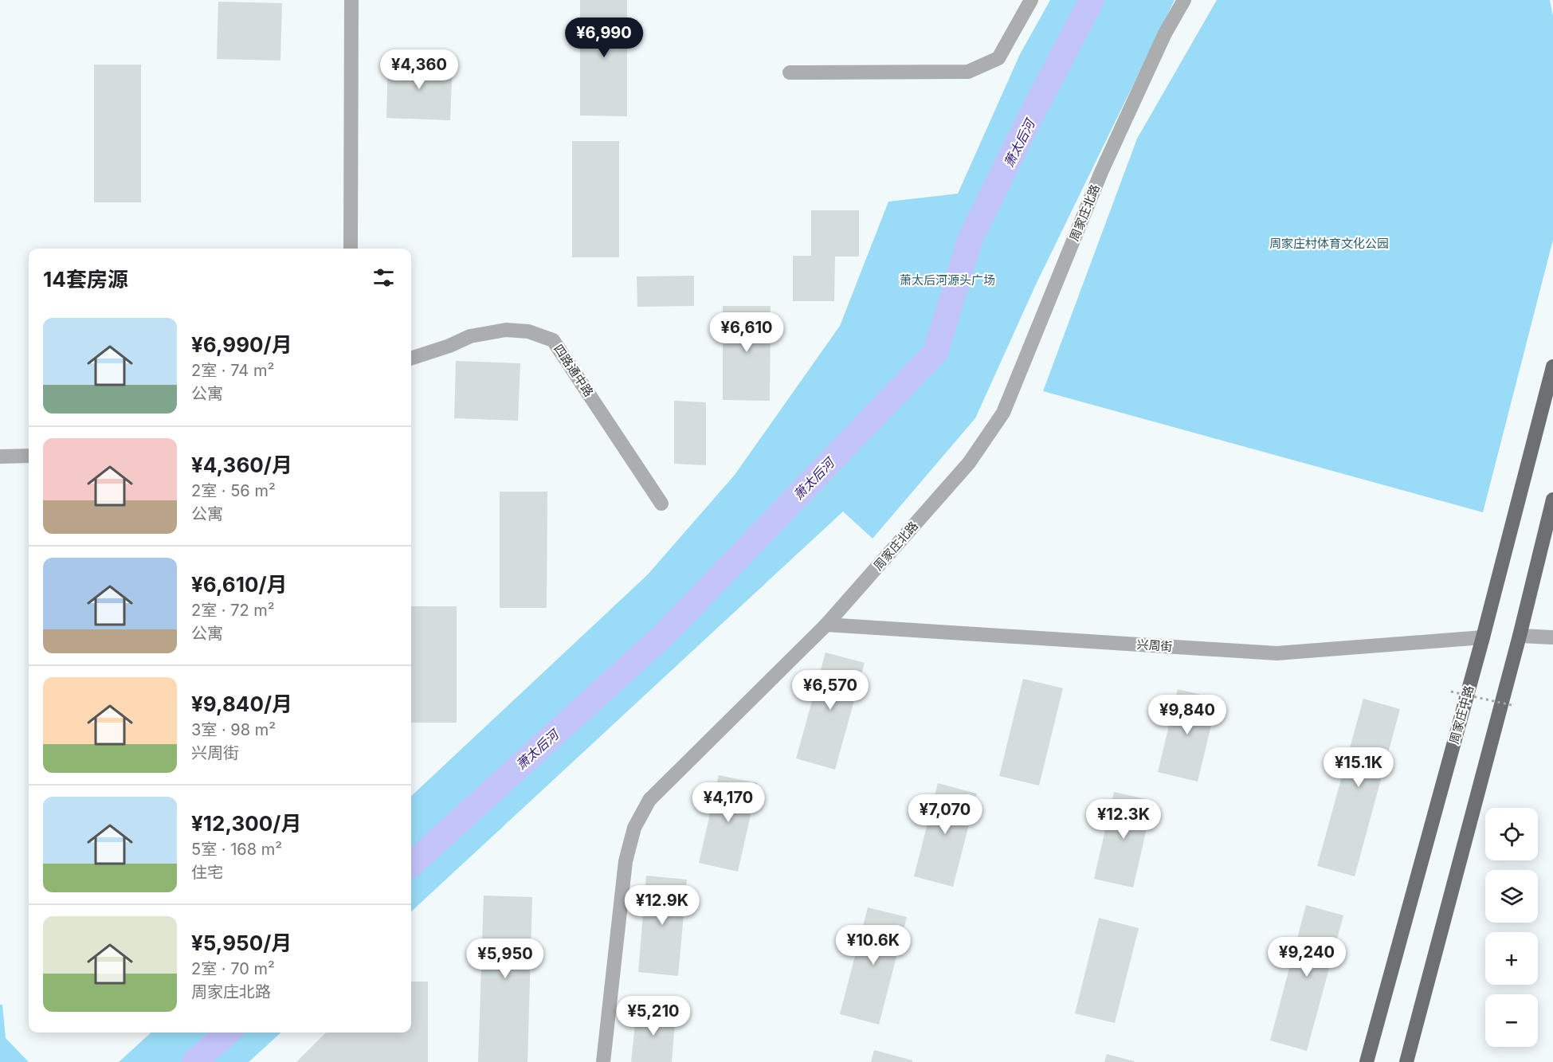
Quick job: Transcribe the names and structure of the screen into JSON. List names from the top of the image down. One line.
{"streets":{"main road":["周家庄中路"],"street":["周家庄北路","四路通中路","兴周街"]},"crossings":[["周家庄北路","兴周街"],["兴周街","周家庄中路"]],"water":["萧太后河"],"parks":["周家庄村体育文化公园","萧太后河源头广场"],"page":{"price":["¥6,990","¥4,360","¥6,610","¥6,570","¥9,840","¥15.1K","¥4,170","¥7,070","¥12.3K","¥12.9K","¥10.6K","¥9,240","¥5,950","¥5,210"],"heading":"14套房源","list":[{"name":"¥6,990/月","note":"2室 · 74 m² · 公寓"},{"name":"¥4,360/月","note":"2室 · 56 m² · 公寓"},{"name":"¥6,610/月","note":"2室 · 72 m² · 公寓"},{"name":"¥9,840/月","note":"3室 · 98 m² · 兴周街"},{"name":"¥12,300/月","note":"5室 · 168 m² · 住宅"},{"name":"¥5,950/月","note":"2室 · 70 m² · 周家庄北路"}],"map_buttons":["+","−"]}}
